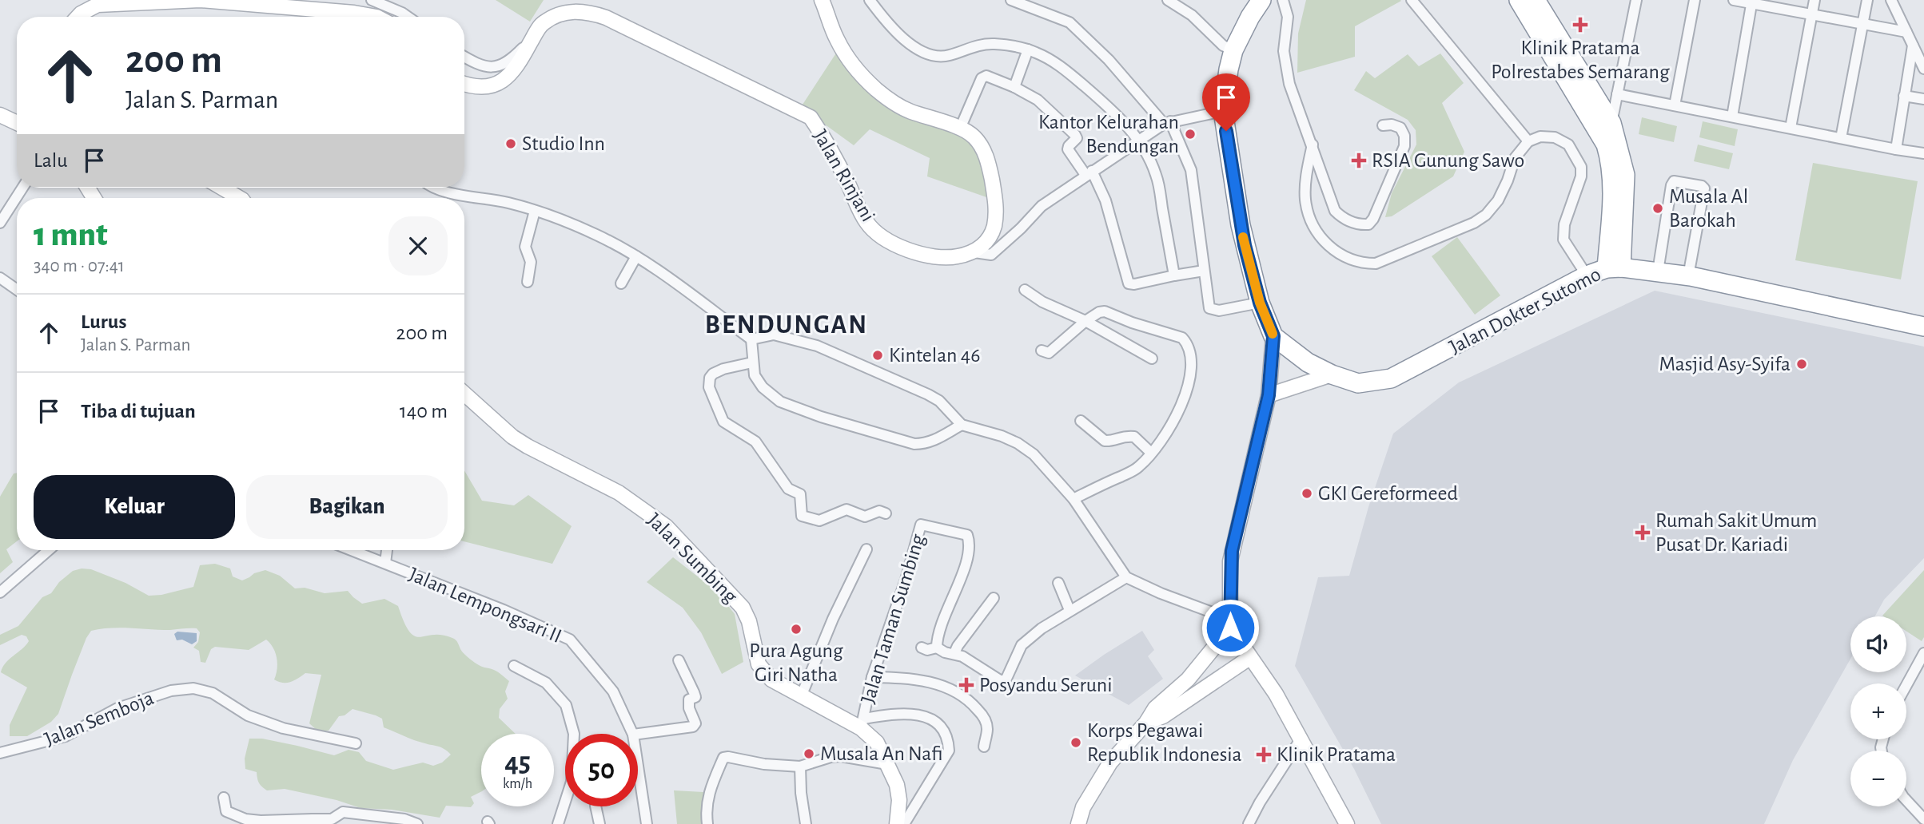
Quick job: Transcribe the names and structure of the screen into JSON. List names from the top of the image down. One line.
{"streets":{"highway":["Jalan Dokter Sutomo"],"street":["Jalan Rinjani","Jalan Sumbing","Jalan Lempongsari II","Jalan Taman Sumbing","Jalan Semboja"]},"crossings":[["Jalan Sumbing","Jalan Taman Sumbing"]],"districts":["BENDUNGAN"],"places":{"health":["Klinik Pratama Polrestabes Semarang","RSIA Gunung Sawo","Rumah Sakit Umum Pusat Dr. Kariadi","Posyandu Seruni","Klinik Pratama"],"other":["Kantor Kelurahan Bendungan","Studio Inn","Musala Al Barokah","Kintelan 46","Masjid Asy-Syifa","GKI Gereformeed","Pura Agung Giri Natha","Korps Pegawai Republik Indonesia","Musala An Nafi"]},"page":{"turn":["200 m","Jalan S. Parman"],"then":"Lalu","heading":["1 mnt","340 m · 07:41"],"list":[{"name":"Lurus","note":"Jalan S. Parman","value":"200 m"},{"name":"Tiba di tujuan","value":"140 m"}],"buttons":["Keluar","Bagikan"],"map_buttons":["+","−"],"speed":"45 km/h","limit":"50"}}
